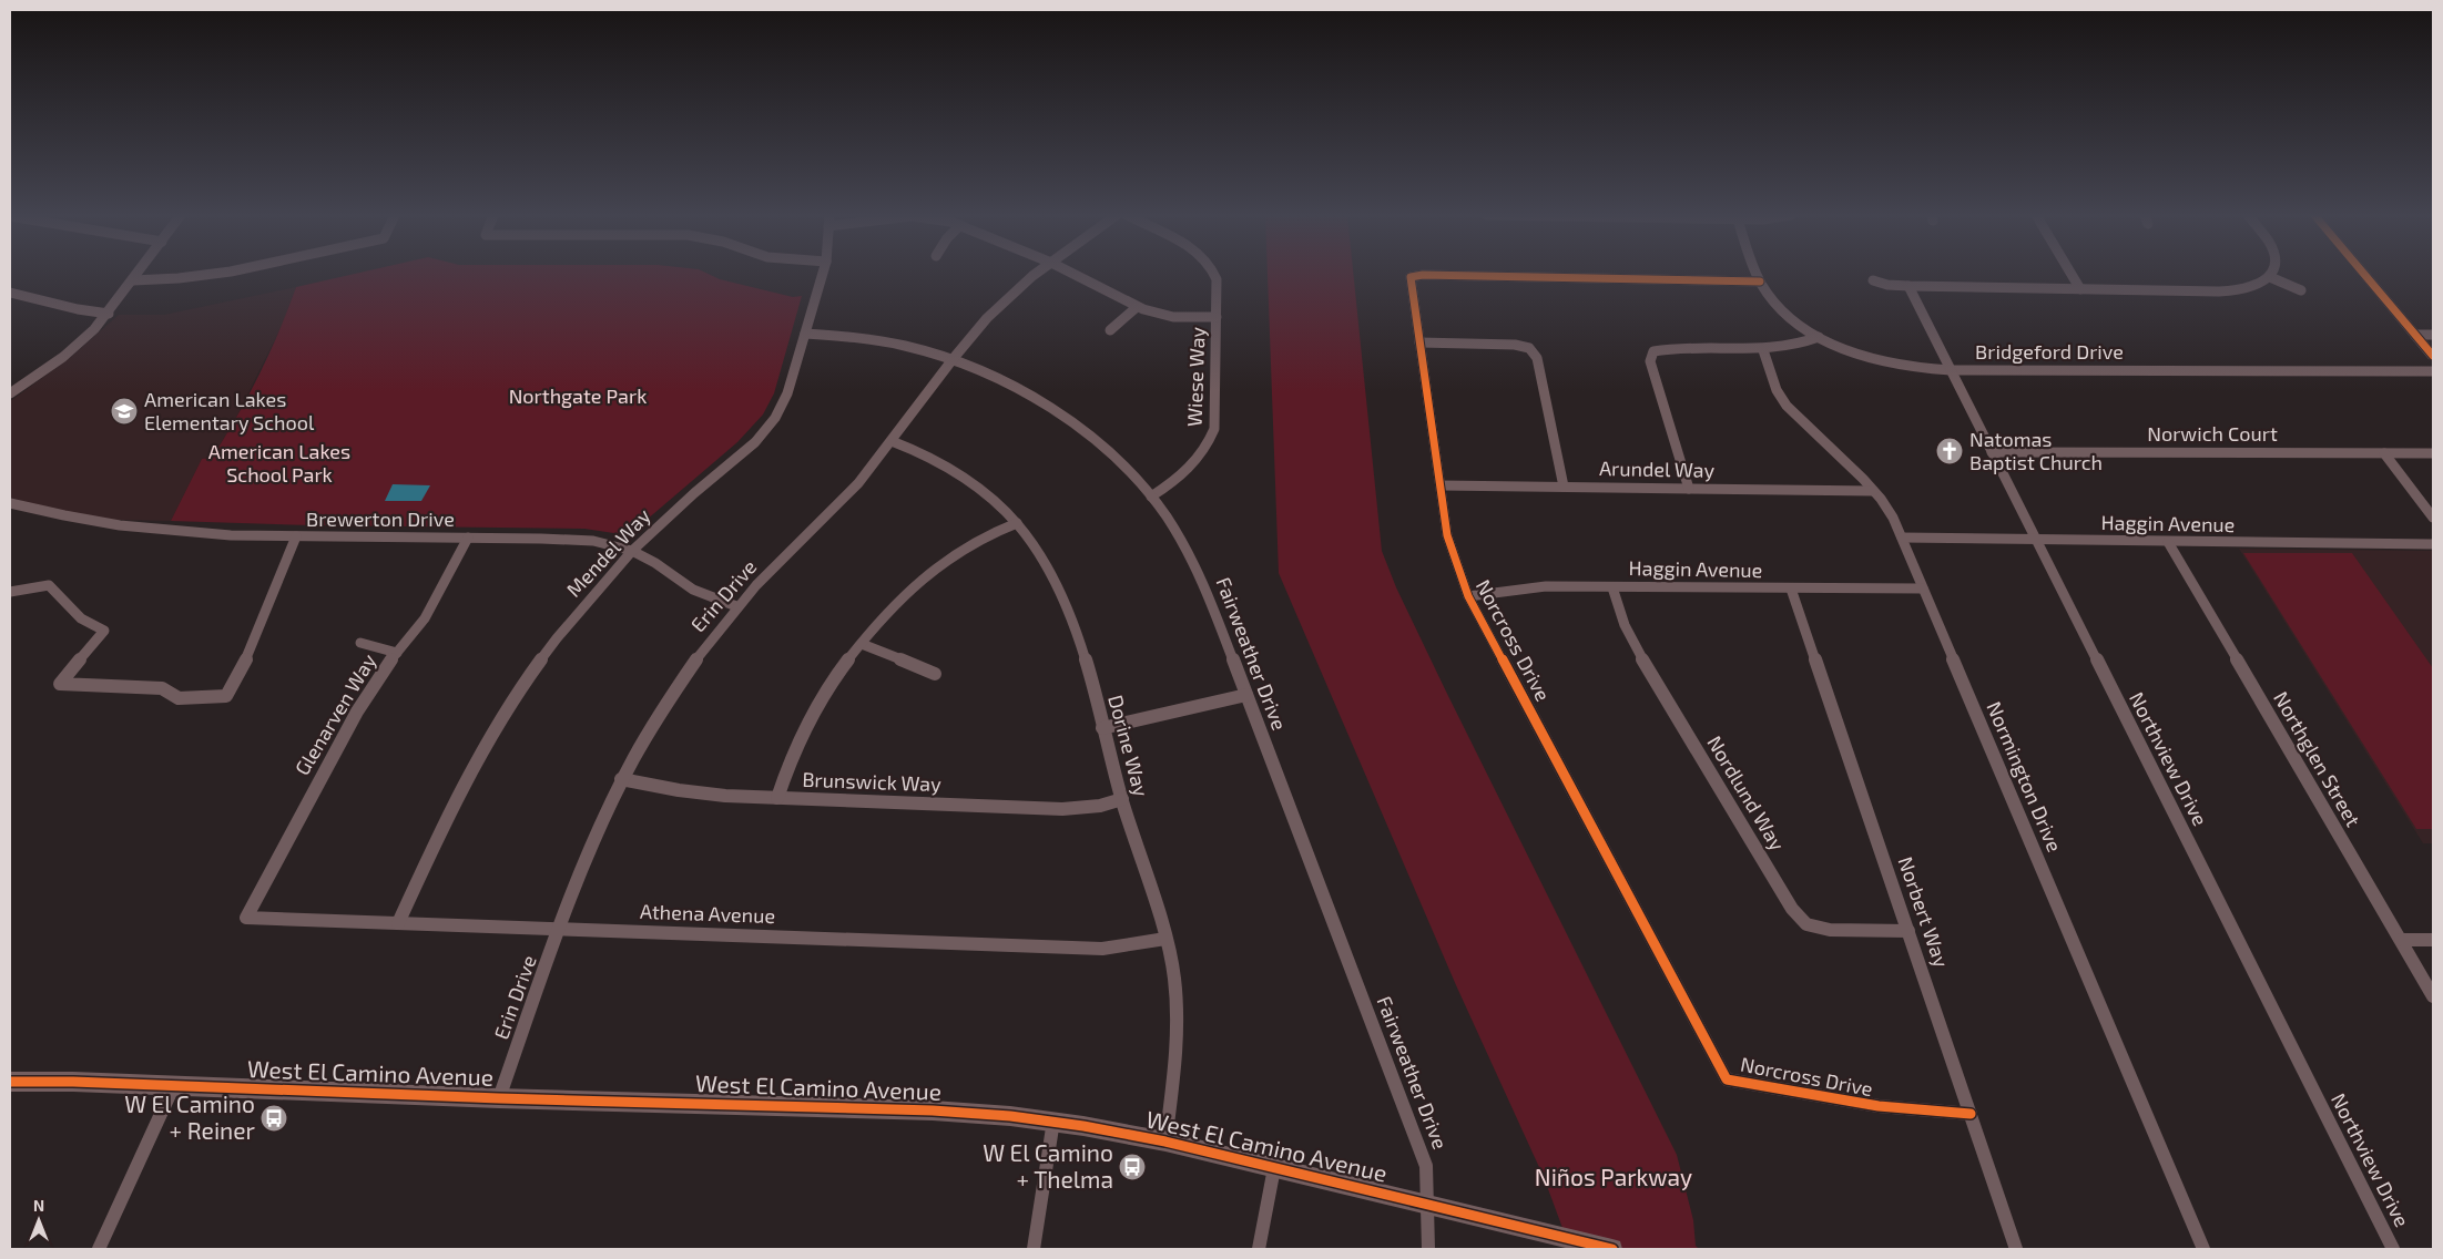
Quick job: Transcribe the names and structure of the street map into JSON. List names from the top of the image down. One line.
{"streets":{"main road":["West El Camino Avenue"],"street":["Bridgeford Drive","Wiese Way","Norwich Court","Arundel Way","Brewerton Drive","Haggin Avenue","Mendel Way","Erin Drive","Norcross Drive","Fairweather Drive","Glenarven Way","Dorine Way","Northview Drive","Northglen Street","Normington Drive","Brunswick Way","Nordlund Way","Norbert Way","Athena Avenue"]},"crossings":[["Bridgeford Drive","Norcross Drive"],["Bridgeford Drive","Northview Drive"],["Wiese Way","Fairweather Drive"],["Norwich Court","Northview Drive"],["Arundel Way","Norcross Drive"],["Arundel Way","Normington Drive"],["Brewerton Drive","Mendel Way"],["Brewerton Drive","Erin Drive"],["Brewerton Drive","Glenarven Way"],["Haggin Avenue","Norcross Drive"],["Haggin Avenue","Northview Drive"],["Haggin Avenue","Northglen Street"],["Haggin Avenue","Normington Drive"],["Haggin Avenue","Nordlund Way"],["Haggin Avenue","Norbert Way"],["Mendel Way","Fairweather Drive"],["Mendel Way","Athena Avenue"],["Erin Drive","Fairweather Drive"],["Erin Drive","Dorine Way"],["Erin Drive","Brunswick Way"],["Erin Drive","Athena Avenue"],["Erin Drive","West El Camino Avenue"],["Norcross Drive","Norbert Way"],["Fairweather Drive","West El Camino Avenue"],["Glenarven Way","Athena Avenue"],["Dorine Way","Brunswick Way"],["Dorine Way","Athena Avenue"],["Dorine Way","West El Camino Avenue"],["Nordlund Way","Norbert Way"]],"parks":["Northgate Park","American Lakes School Park","Niños Parkway"],"places":{"school or university":["American Lakes Elementary School"],"church":["Natomas Baptist Church"],"bus stop":["W El Camino + Reiner","W El Camino + Thelma"]},"north":"top"}
